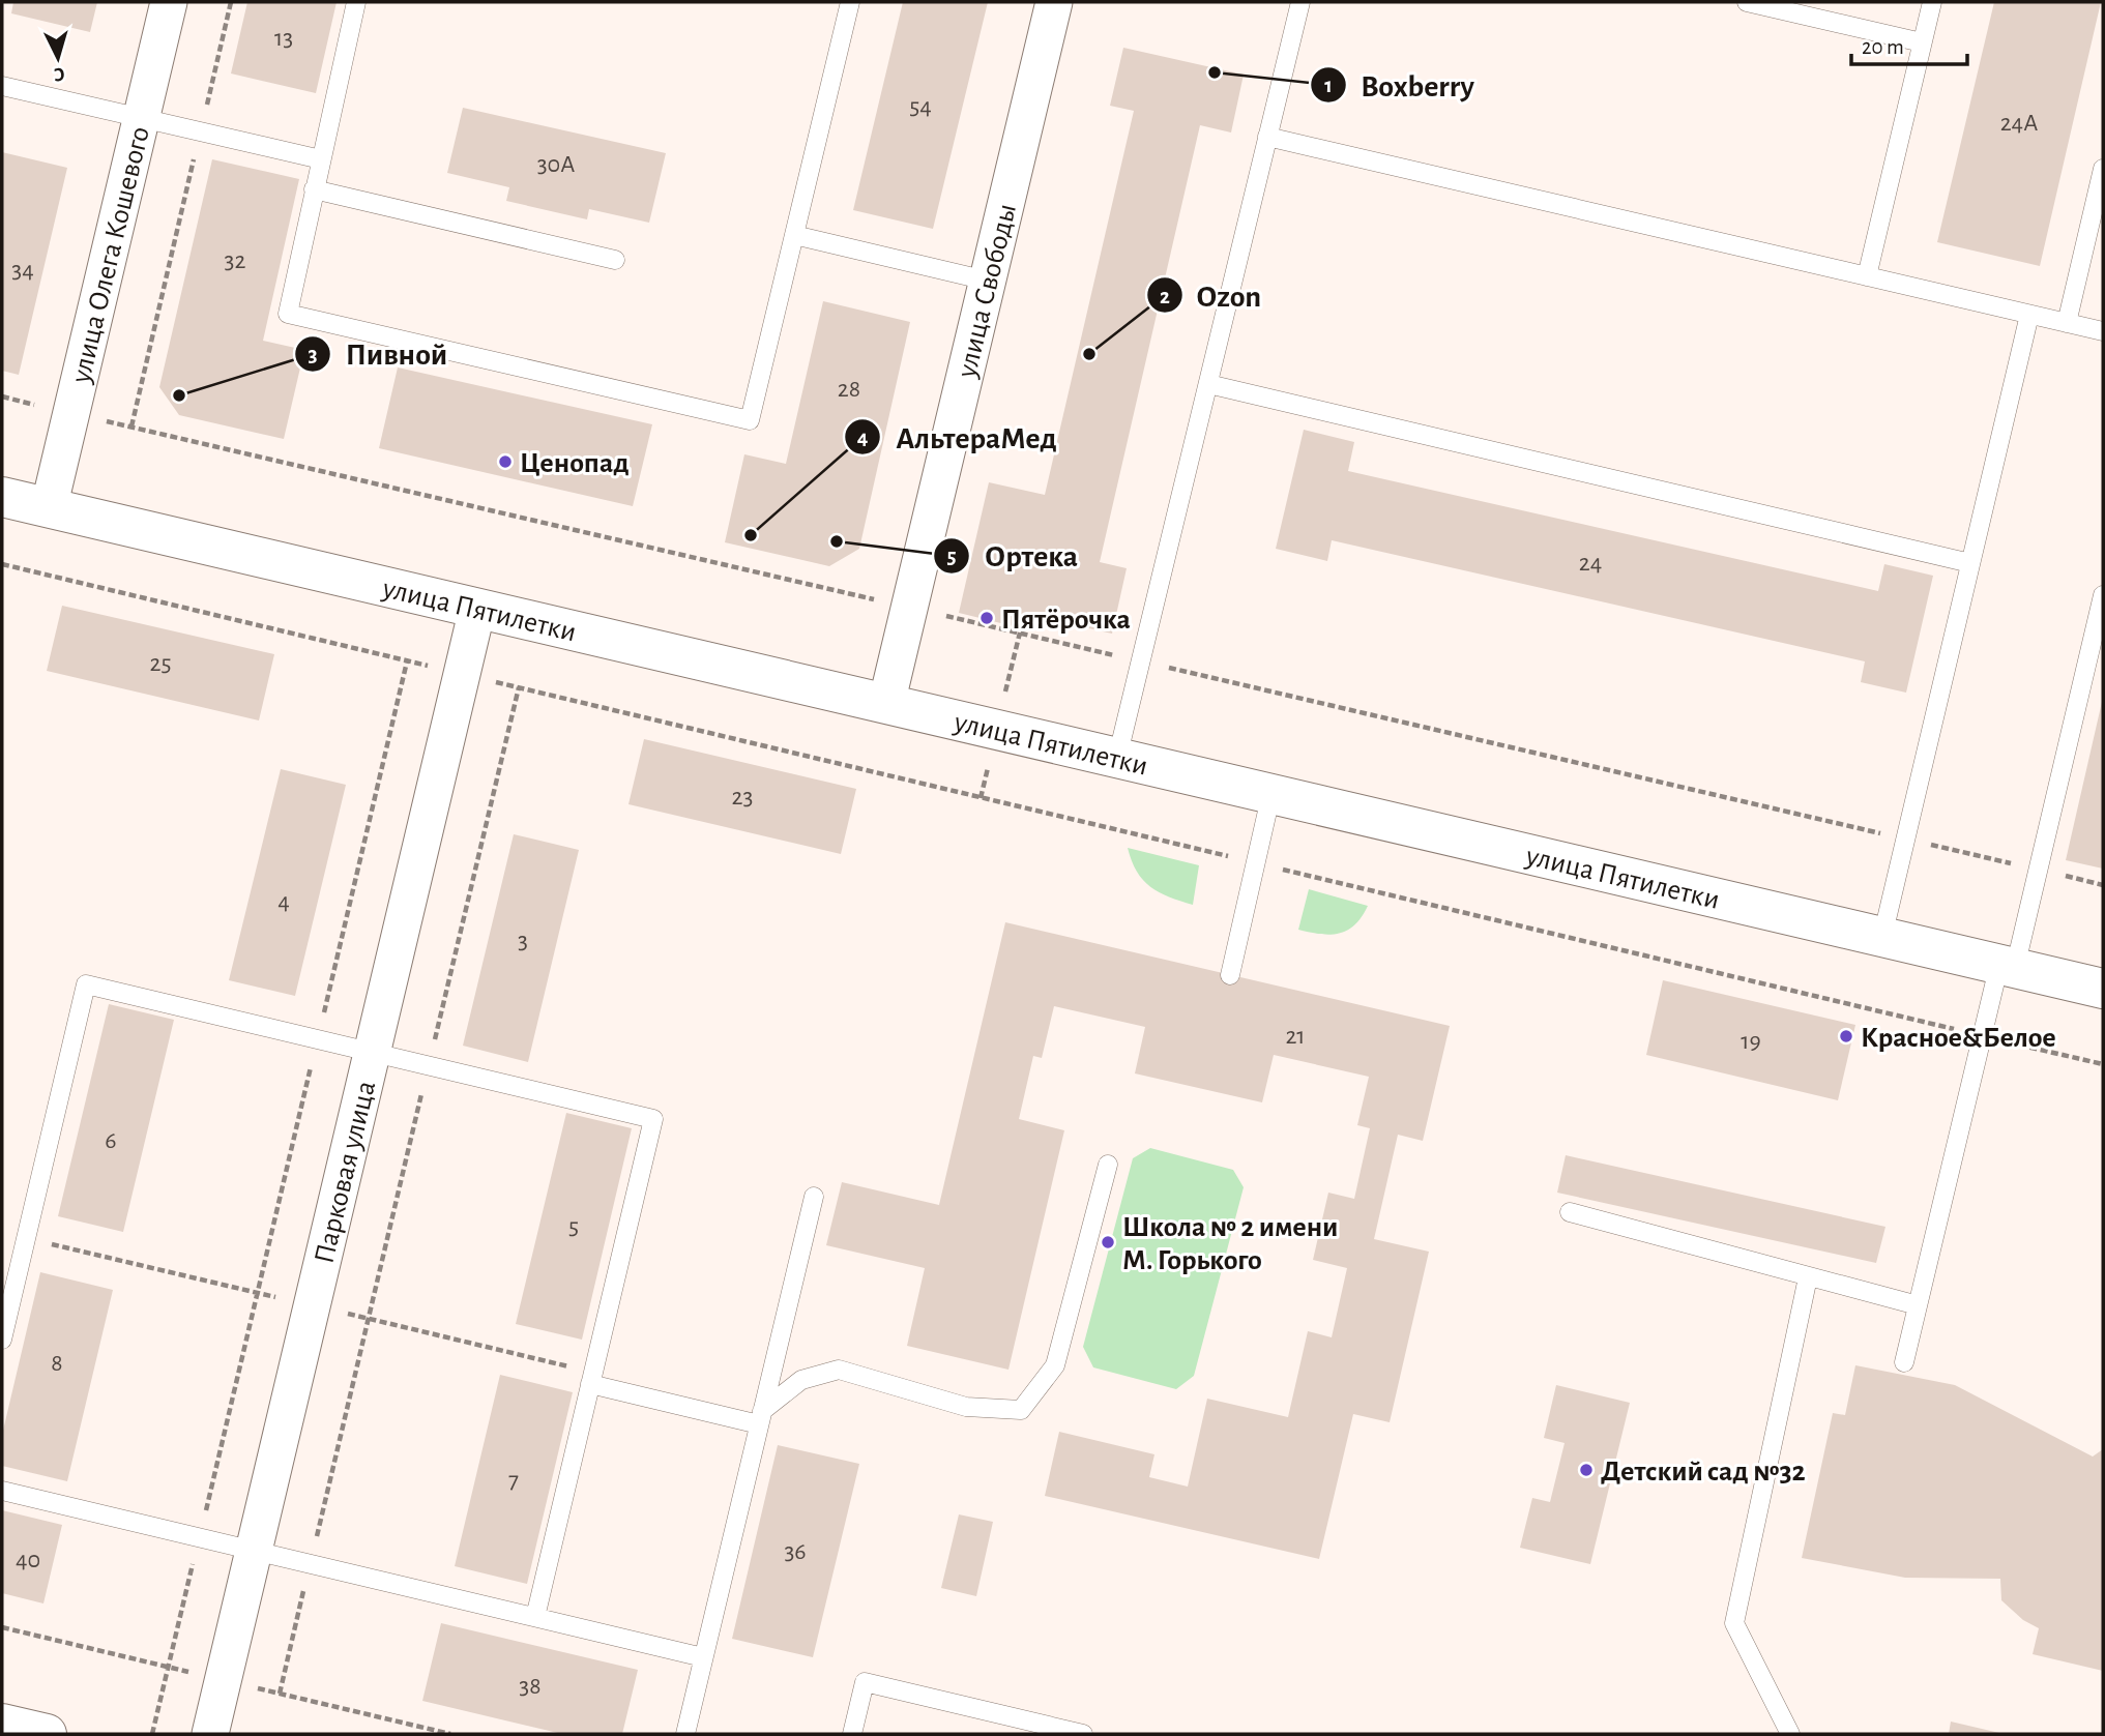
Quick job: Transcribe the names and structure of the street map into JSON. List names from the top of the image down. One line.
{"streets":{"main road":["улица Пятилетки"],"street":["улица Олега Кошевого","улица Свободы","Парковая улица"]},"crossings":[["улица Олега Кошевого","улица Пятилетки"],["улица Свободы","улица Пятилетки"],["улица Пятилетки","Парковая улица"]],"places":["Boxberry","Ozon","Пивной","Ценопад","АльтераМед","Ортека","Пятёрочка","Красное&Белое","Школа № 2 имени М. Горького","Детский сад №32"],"house_numbers":["13","54","24А","30А","32","34","28","24","25","23","4","3","21","19","6","5","8","7","36","40","38"],"scale_bar":"20 m","north":"bottom"}
